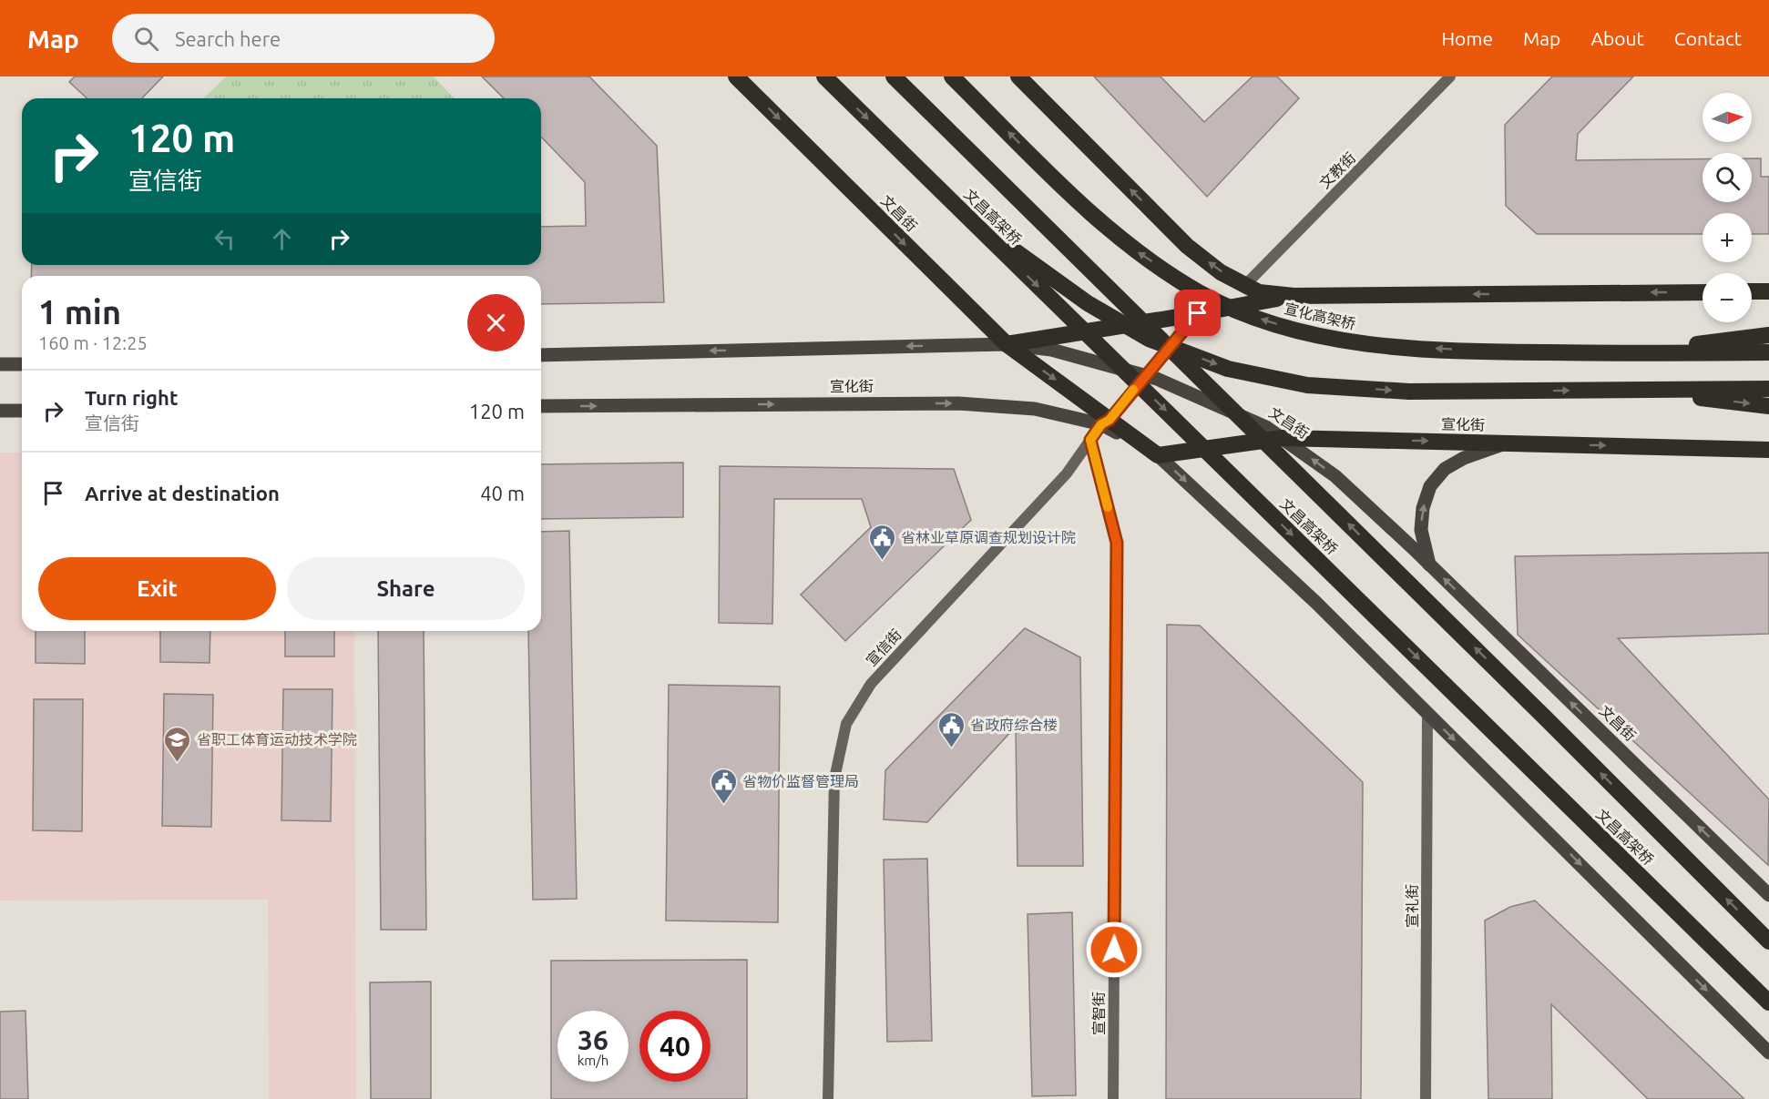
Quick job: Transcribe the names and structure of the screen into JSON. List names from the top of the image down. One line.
{"streets":{"highway":["文昌街","文昌高架桥","宣化高架桥","宣化街"],"street":["文教街","宣信街","宣礼街","宣智街"]},"crossings":[["文昌街","宣化街"],["文昌街","宣信街"],["宣化街","宣信街"],["宣信街","宣智街"]],"places":{"public building":["省林业草原调查规划设计院","省政府综合楼","省物价监督管理局"],"school or university":["省职工体育运动技术学院"]},"north":"right","page":{"header":"Map","search":"Search here","nav":["Home","Map","About","Contact"],"map_buttons":["+","−"],"turn":["120 m","宣信街"],"heading":["1 min","160 m · 12:25"],"list":[{"name":"Turn right","note":"宣信街","value":"120 m"},{"name":"Arrive at destination","value":"40 m"}],"buttons":["Exit","Share"],"speed":"36 km/h","limit":"40"}}
